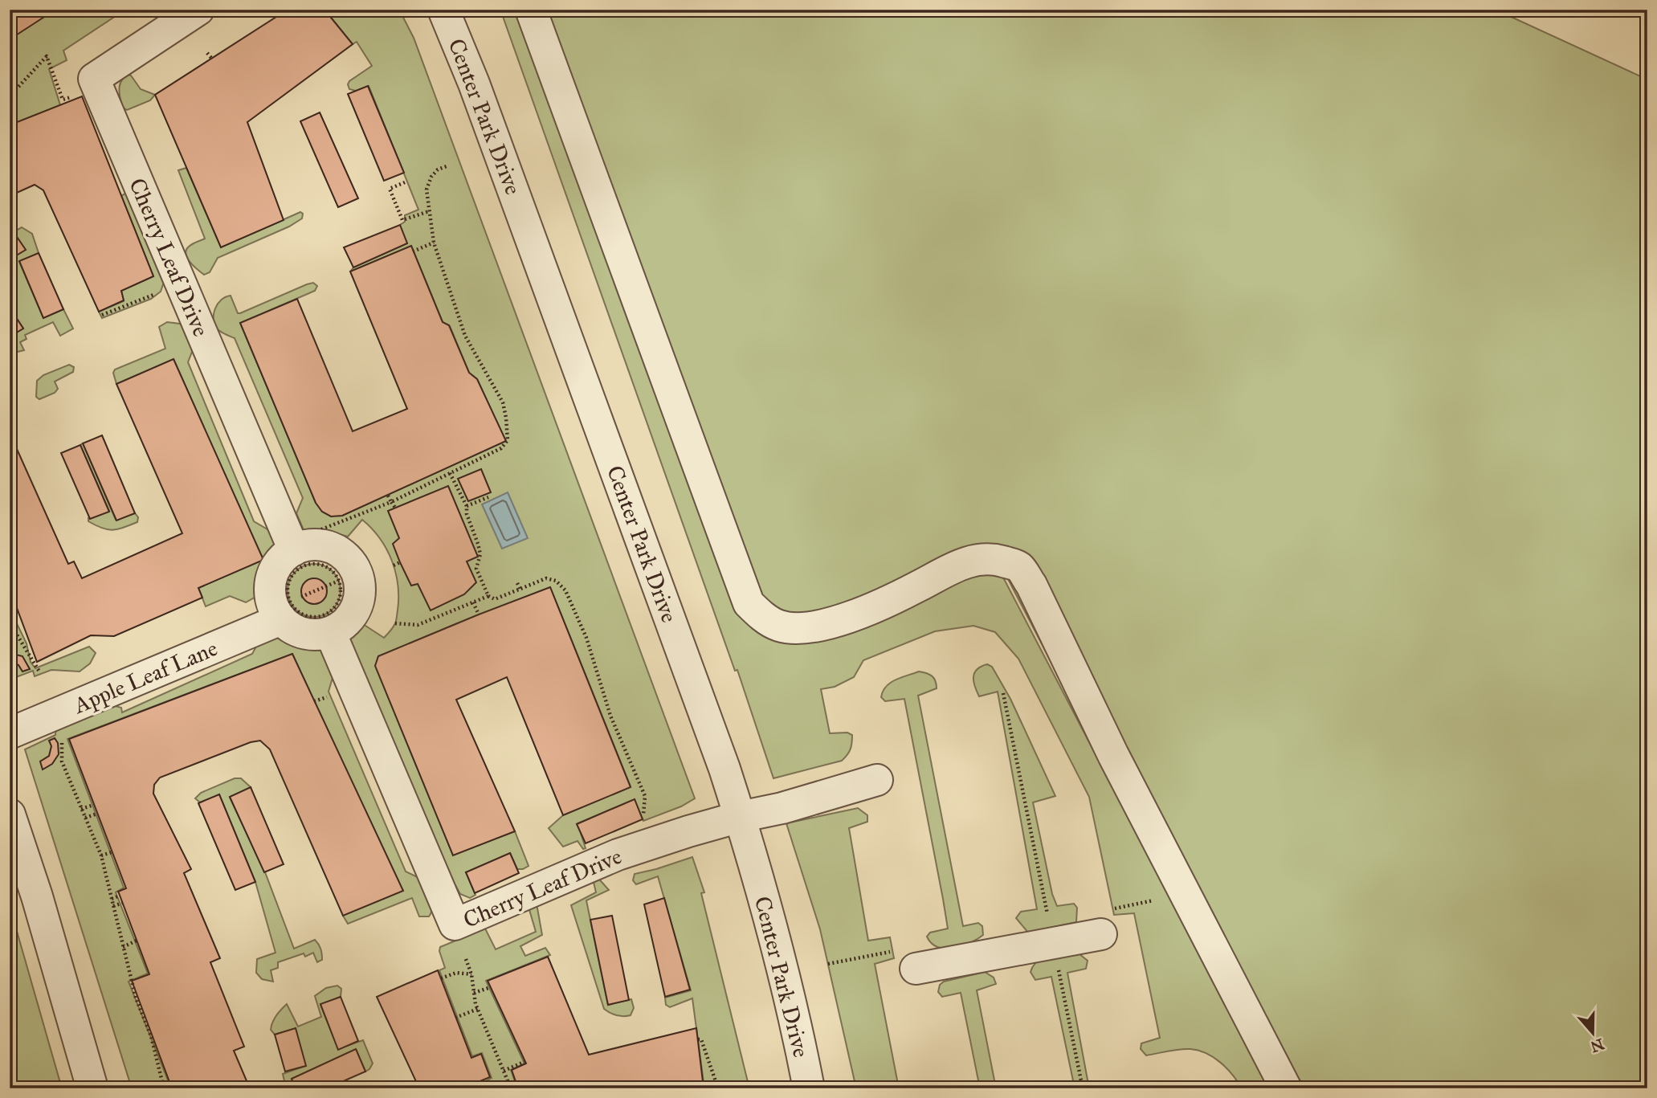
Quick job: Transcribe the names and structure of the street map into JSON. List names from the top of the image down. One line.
{"streets":{"street":["Center Park Drive","Cherry Leaf Drive","Apple Leaf Lane"]},"crossings":[["Center Park Drive","Cherry Leaf Drive"]],"north":"bottom"}
